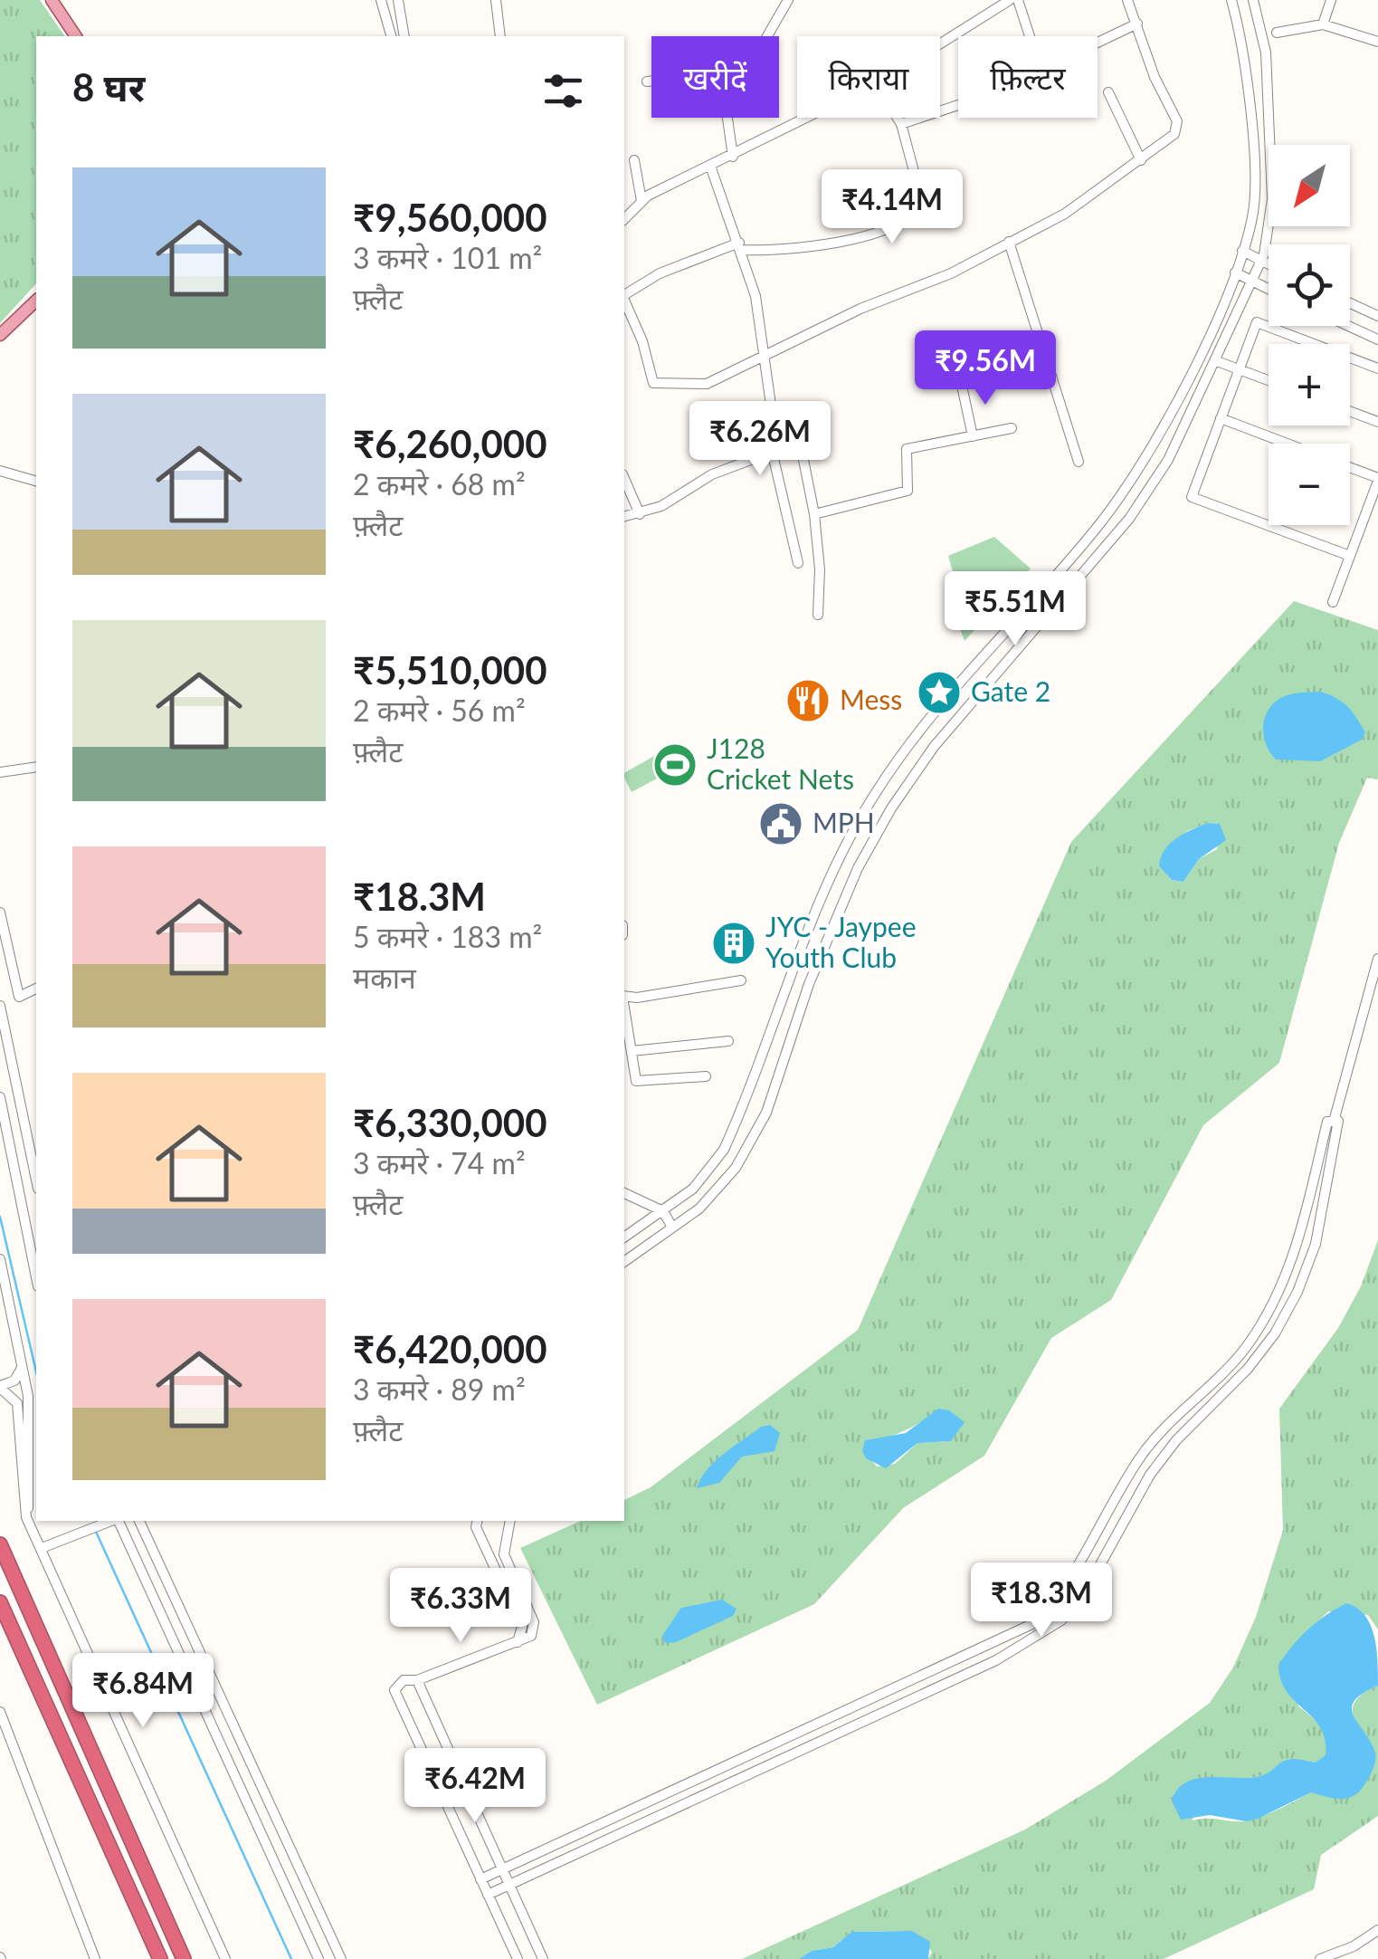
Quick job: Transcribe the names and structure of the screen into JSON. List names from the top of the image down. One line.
{"places":{"place":["Gate 2"],"restaurant":["Mess"],"sports":["J128 Cricket Nets"],"public building":["MPH"],"building":["JYC - Jaypee Youth Club"]},"north":"bottom left","page":{"chip":["खरीदें","किराया","फ़िल्टर"],"heading":"8 घर","map_buttons":["+","−"],"list":[{"name":"₹9,560,000","note":"3 कमरे · 101 m² · फ़्लैट"},{"name":"₹6,260,000","note":"2 कमरे · 68 m² · फ़्लैट"},{"name":"₹5,510,000","note":"2 कमरे · 56 m² · फ़्लैट"},{"name":"₹18.3M","note":"5 कमरे · 183 m² · मकान"},{"name":"₹6,330,000","note":"3 कमरे · 74 m² · फ़्लैट"},{"name":"₹6,420,000","note":"3 कमरे · 89 m² · फ़्लैट"}],"price":["₹4.14M","₹9.56M","₹6.26M","₹5.51M","₹18.3M","₹6.33M","₹6.84M","₹6.42M"]}}
